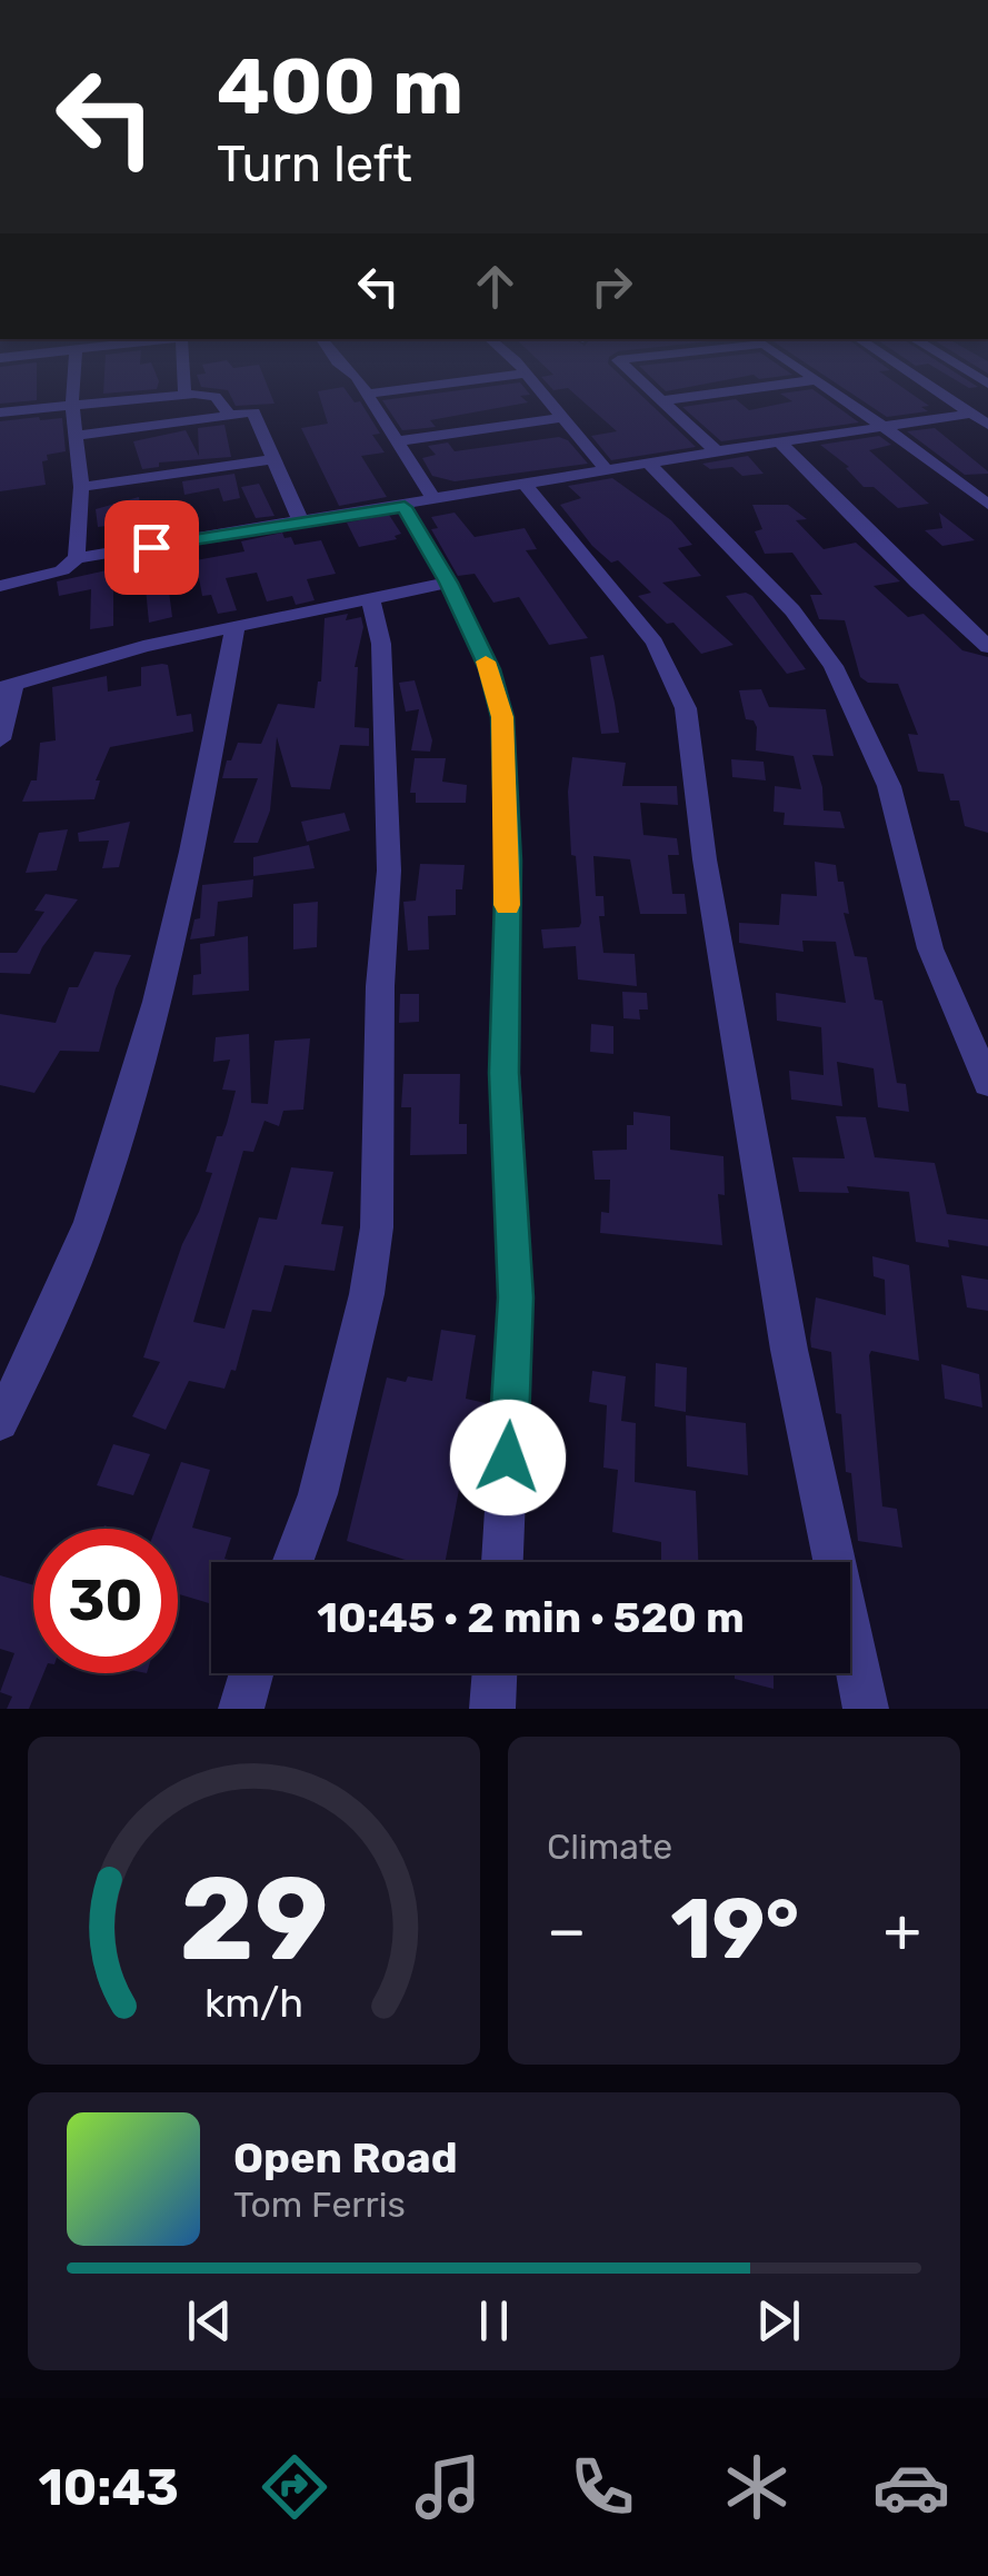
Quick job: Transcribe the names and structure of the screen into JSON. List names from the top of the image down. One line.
{"page":{"turn":["400 m","Turn left"],"limit":"30","trip":"10:45 · 2 min · 520 m","tile":"Climate","heat":["−","19°","+"],"song":["Open Road","Tom Ferris"],"tabs":"10:43","gauge":["29","km/h"]}}
